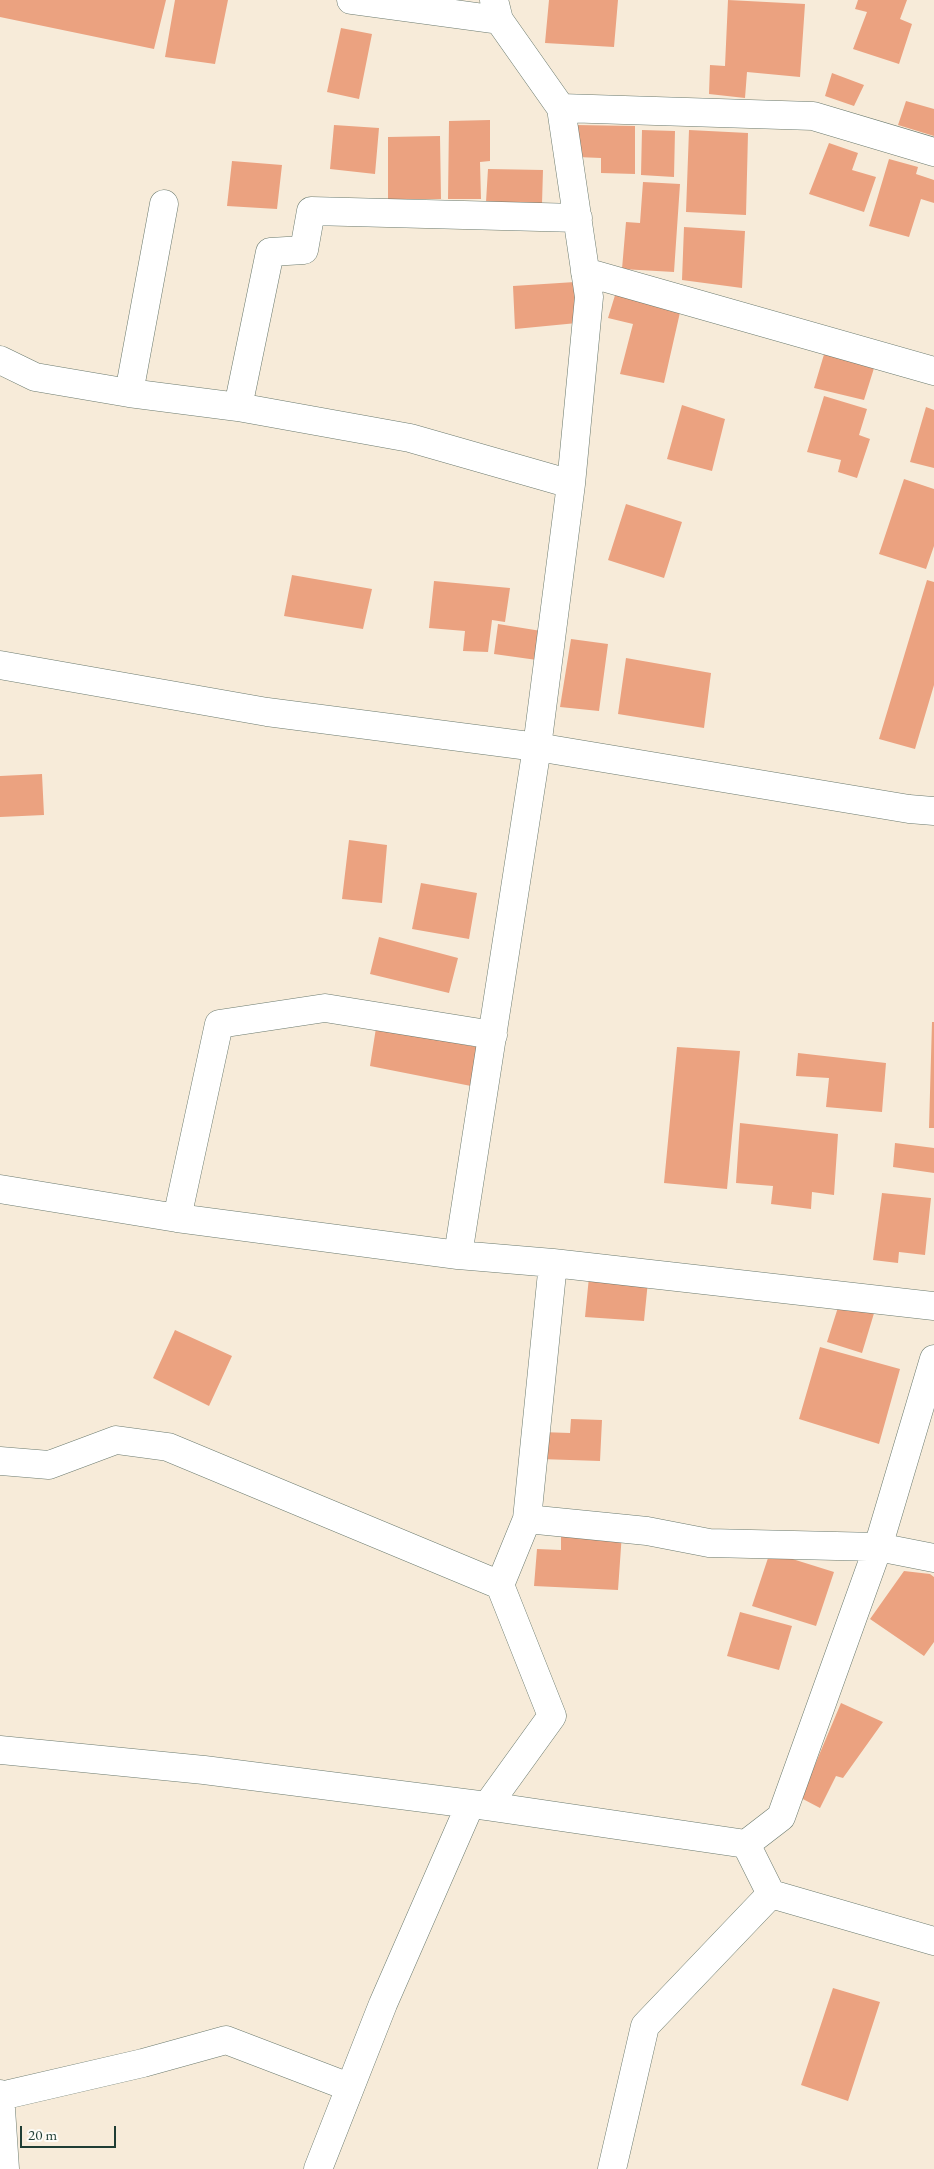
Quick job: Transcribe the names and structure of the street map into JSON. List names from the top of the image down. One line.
{"scale_bar":"20 m"}
